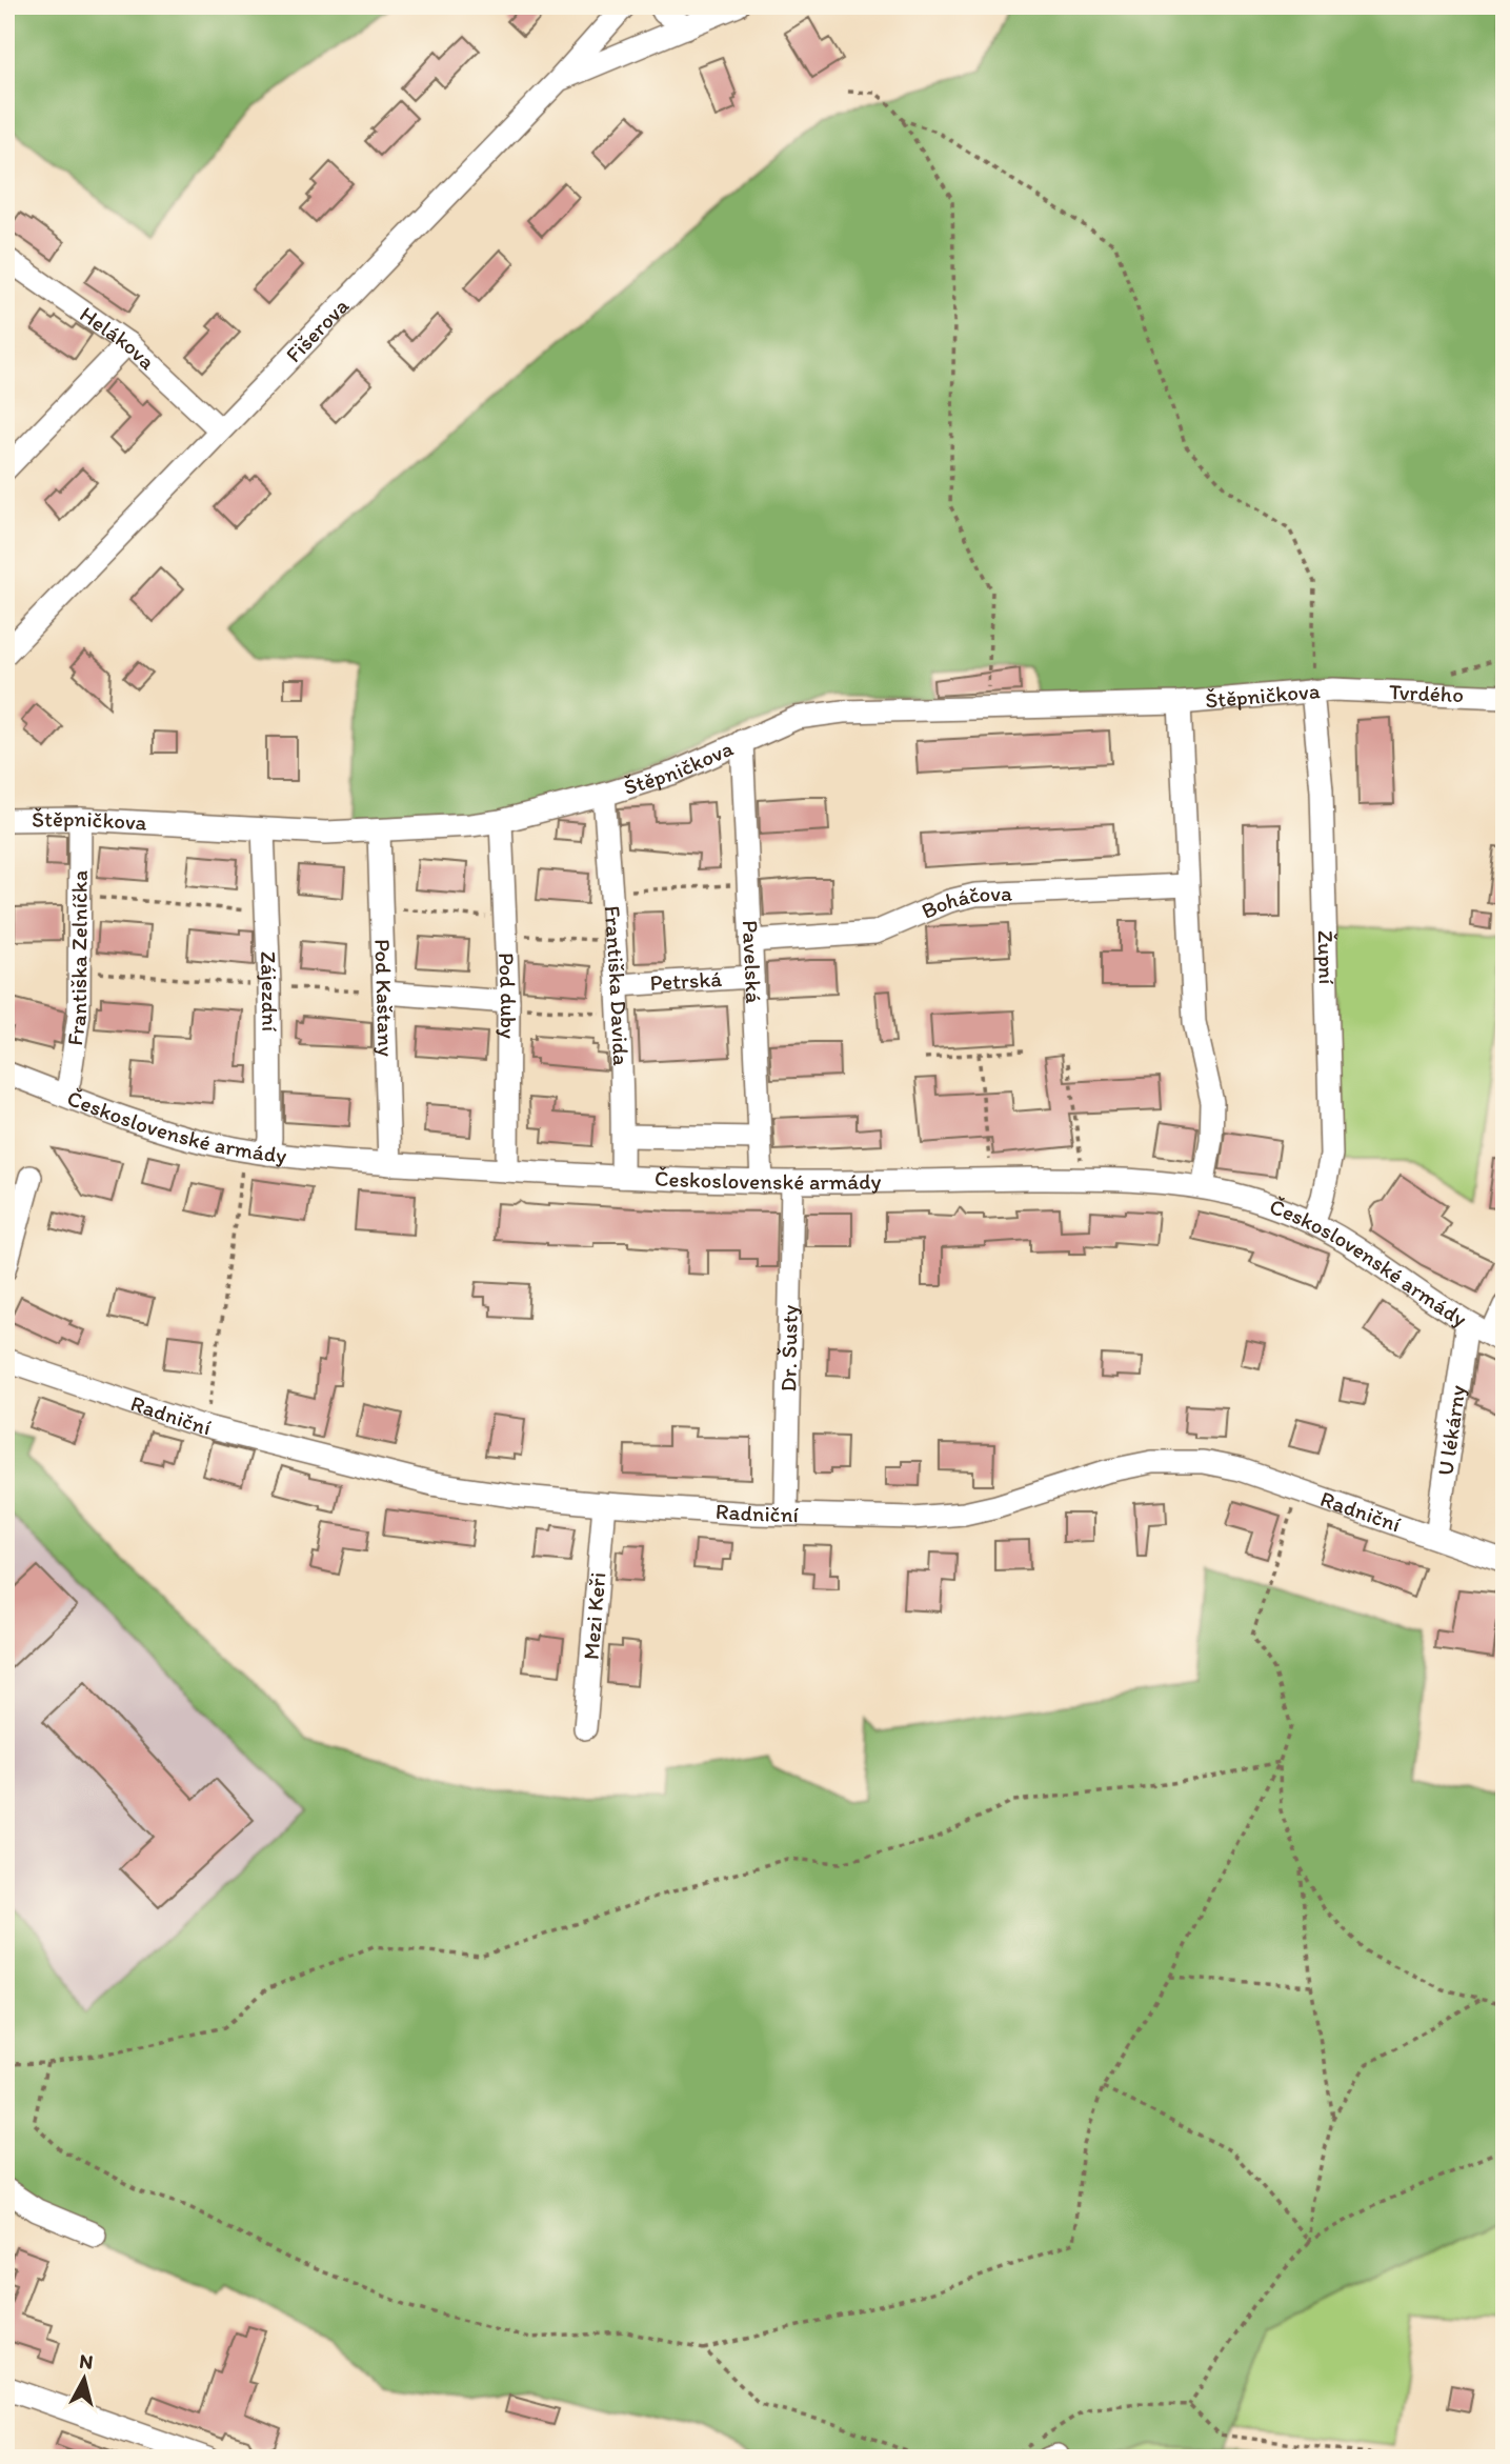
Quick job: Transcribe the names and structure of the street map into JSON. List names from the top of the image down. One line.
{"streets":{"street":["Fišerova","Helákova","Tvrdého","Štěpničkova","Boháčova","Františka Zelníčka","Župní","Pavelská","Petrská","Františka Davida","Zájezdní","Pod duby","Pod Kaštany","Československé armády","Dr. Šusty","Radniční","U lékárny","Mezi Keři"]},"crossings":[["Fišerova","Helákova"],["Tvrdého","Štěpničkova"],["Štěpničkova","Františka Zelníčka"],["Štěpničkova","Župní"],["Štěpničkova","Pavelská"],["Štěpničkova","Františka Davida"],["Štěpničkova","Zájezdní"],["Štěpničkova","Pod duby"],["Štěpničkova","Pod Kaštany"],["Boháčova","Pavelská"],["Františka Zelníčka","Československé armády"],["Župní","Československé armády"],["Pavelská","Petrská"],["Pavelská","Československé armády"],["Petrská","Františka Davida"],["Františka Davida","Československé armády"],["Zájezdní","Československé armády"],["Pod duby","Československé armády"],["Pod Kaštany","Československé armády"],["Československé armády","Dr. Šusty"],["Československé armády","U lékárny"],["Dr. Šusty","Radniční"],["Radniční","U lékárny"],["Radniční","Mezi Keři"]],"north":"top"}
